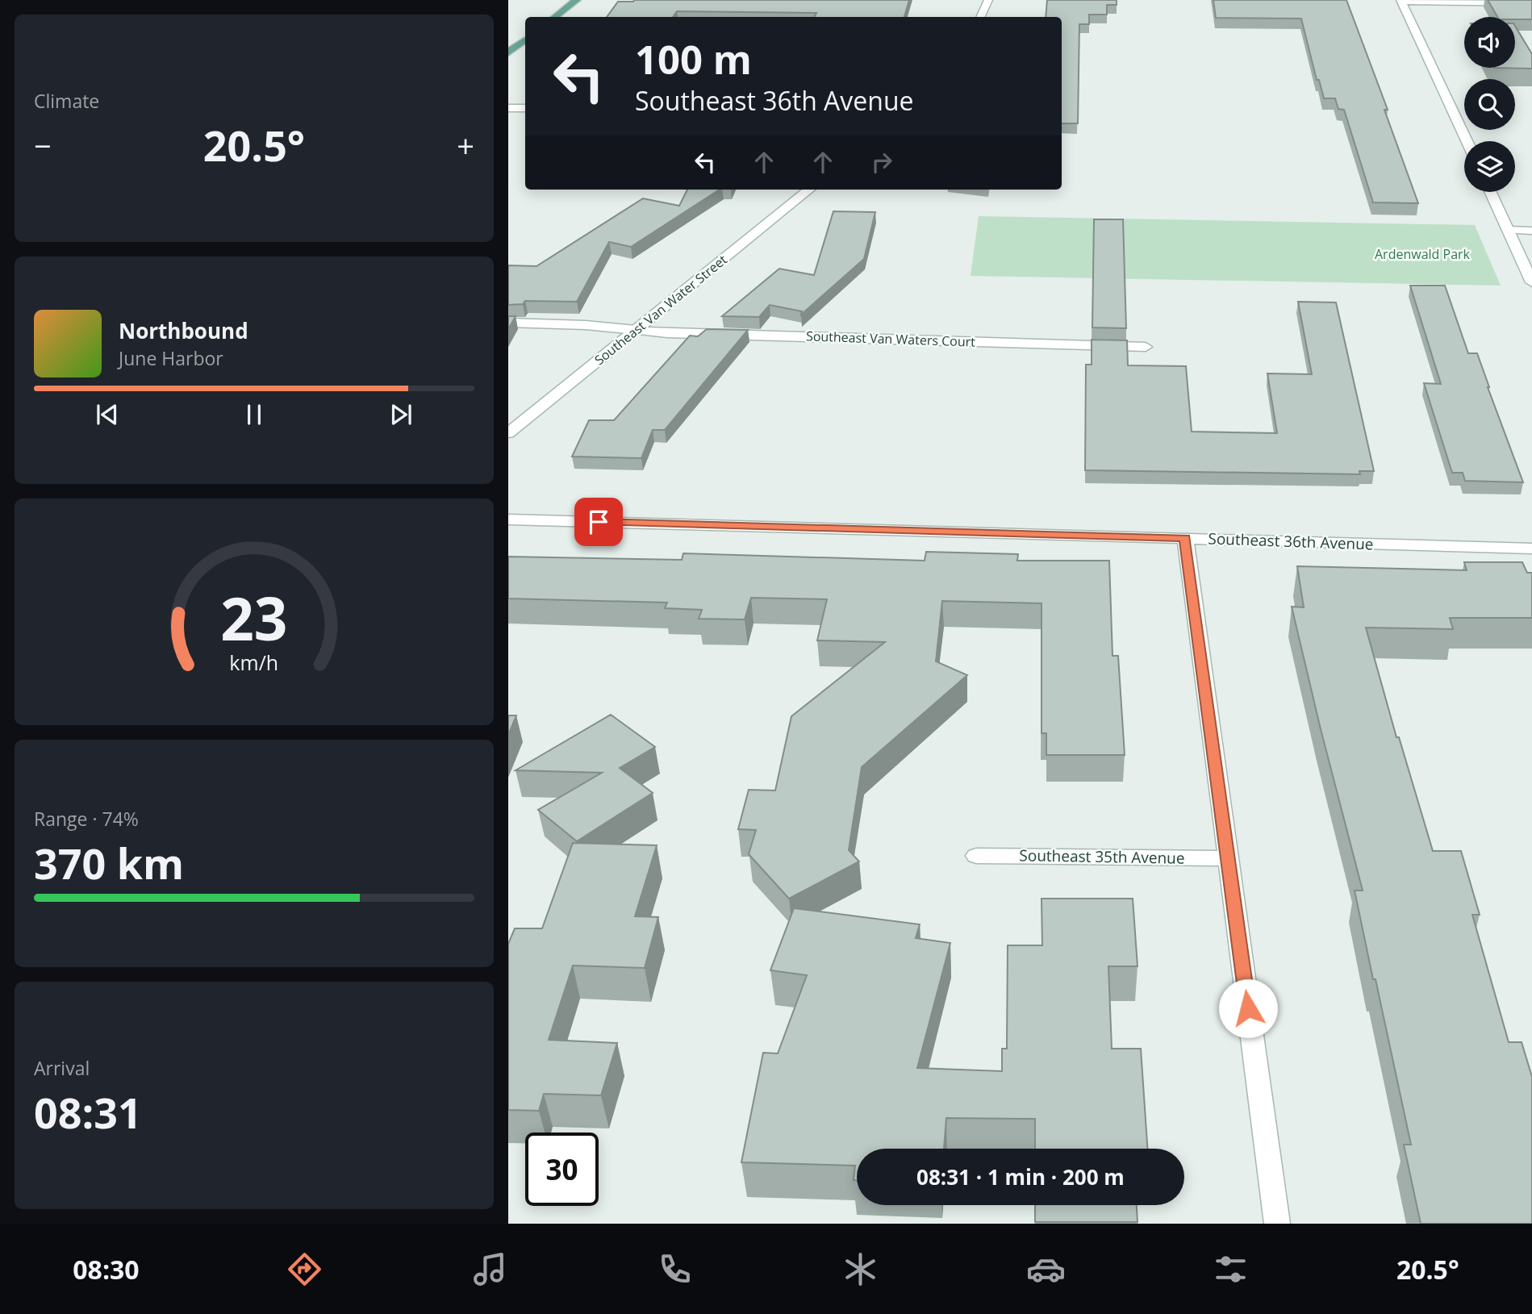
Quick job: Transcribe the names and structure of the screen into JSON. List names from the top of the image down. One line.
{"streets":{"street":["Southeast Van Water Street","Southeast Van Waters Court","Southeast 36th Avenue","Southeast 35th Avenue"]},"crossings":[["Southeast Van Water Street","Southeast Van Waters Court"]],"parks":["Ardenwald Park"],"page":{"tile":["Climate",["Range · 74%","370 km"],["Arrival","08:31"]],"turn":["100 m","Southeast 36th Avenue"],"heat":["−","20.5°","+"],"song":["Northbound","June Harbor"],"limit":"30","trip":"08:31 · 1 min · 200 m","tabs":["08:30","20.5°"],"gauge":["23","km/h"]}}
